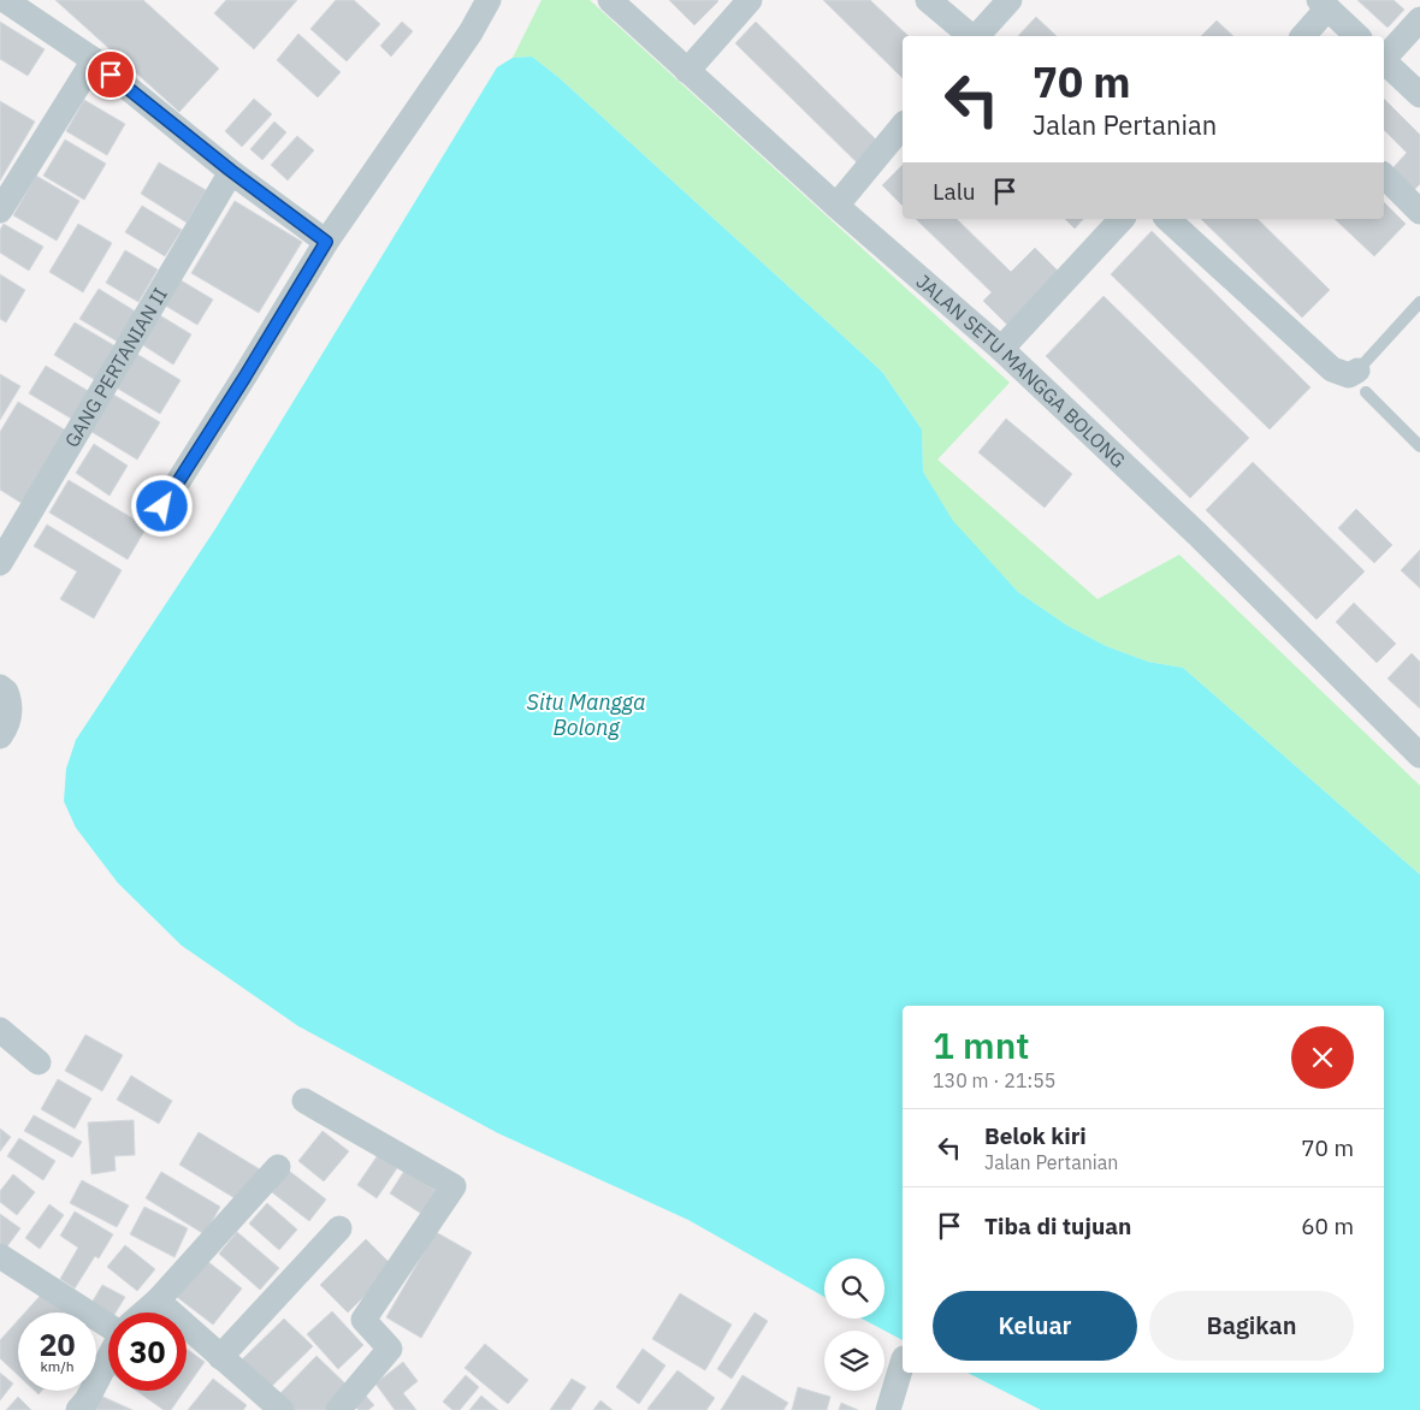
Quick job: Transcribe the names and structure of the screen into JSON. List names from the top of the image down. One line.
{"streets":{"street":["GANG PERTANIAN II","JALAN SETU MANGGA BOLONG"]},"water":["Situ Mangga Bolong"],"page":{"turn":["70 m","Jalan Pertanian"],"then":"Lalu","heading":["1 mnt","130 m · 21:55"],"list":[{"name":"Belok kiri","note":"Jalan Pertanian","value":"70 m"},{"name":"Tiba di tujuan","value":"60 m"}],"buttons":["Keluar","Bagikan"],"speed":"20 km/h","limit":"30"}}
